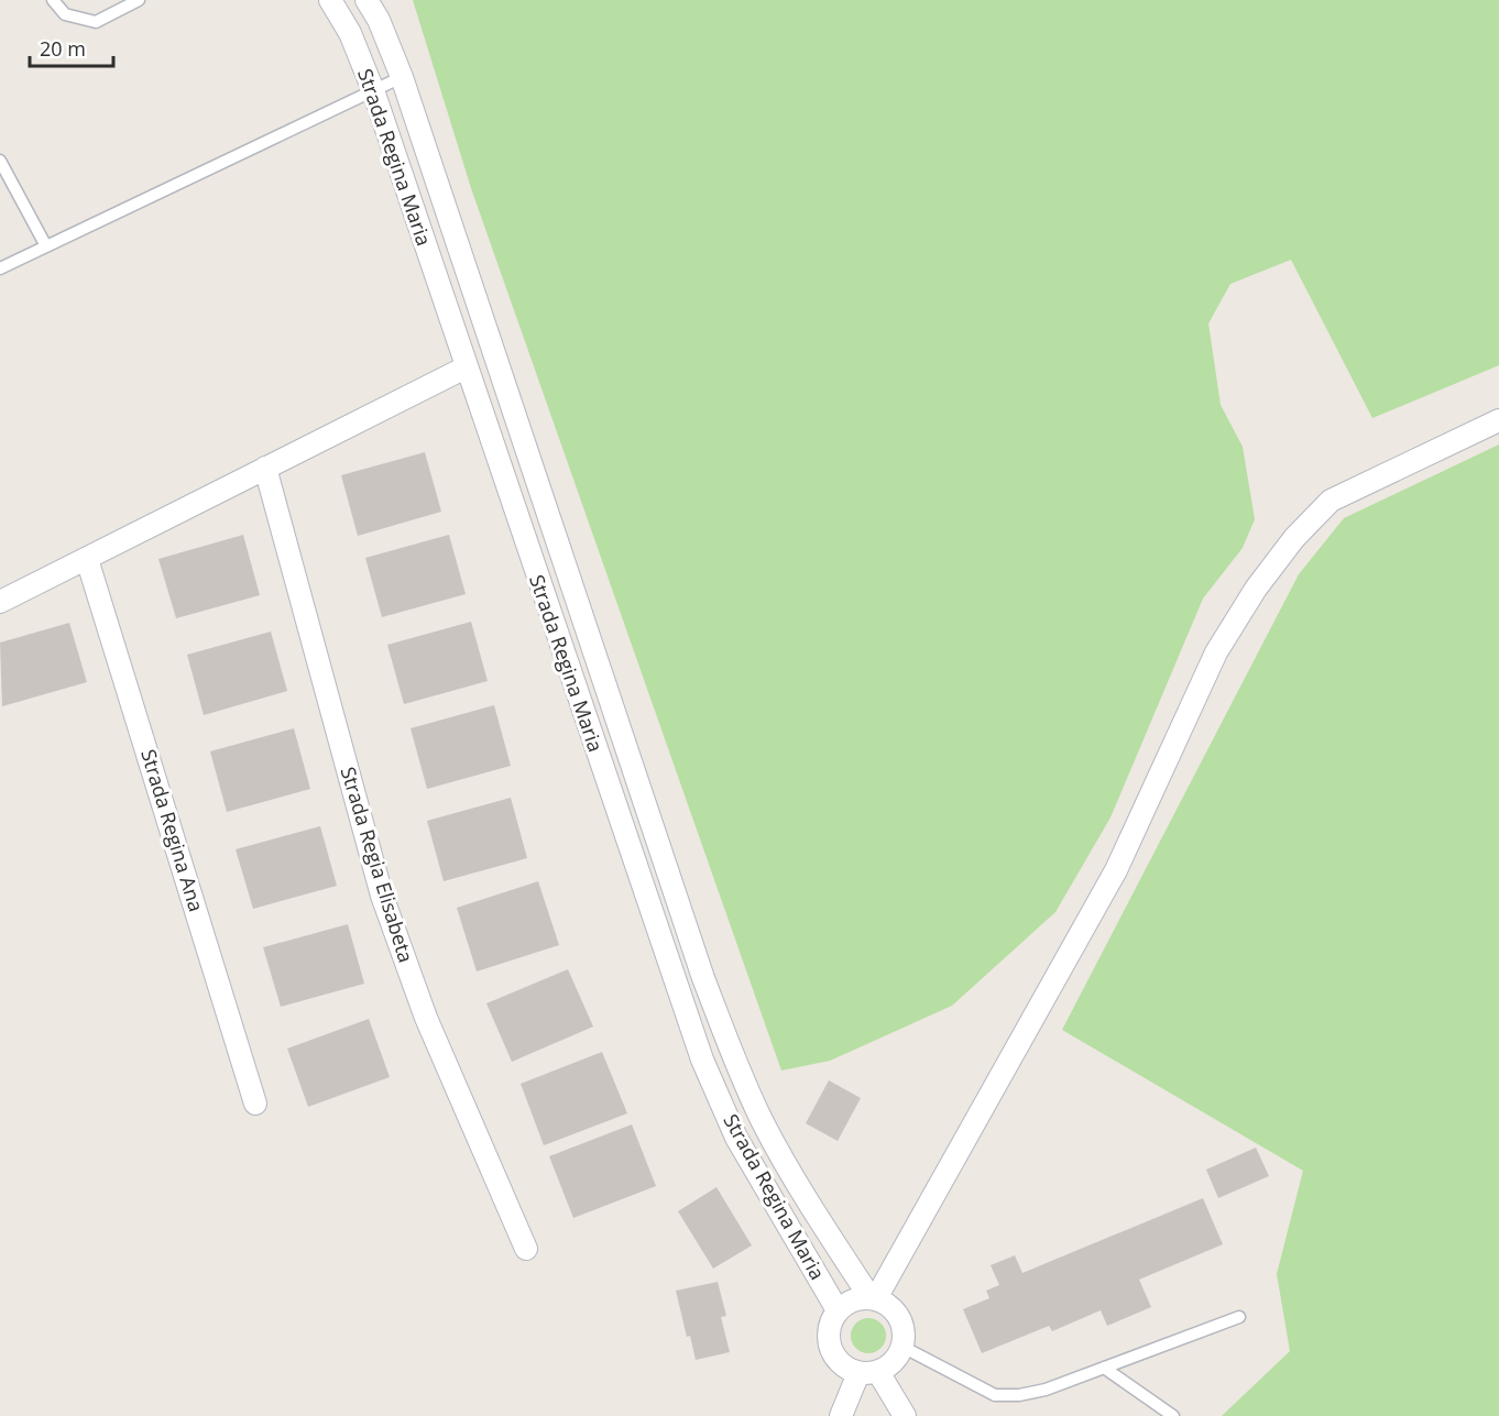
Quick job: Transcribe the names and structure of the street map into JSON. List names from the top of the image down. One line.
{"streets":{"street":["Strada Regina Maria","Strada Regina Ana","Strada Regia Elisabeta"]},"scale_bar":"20 m"}
